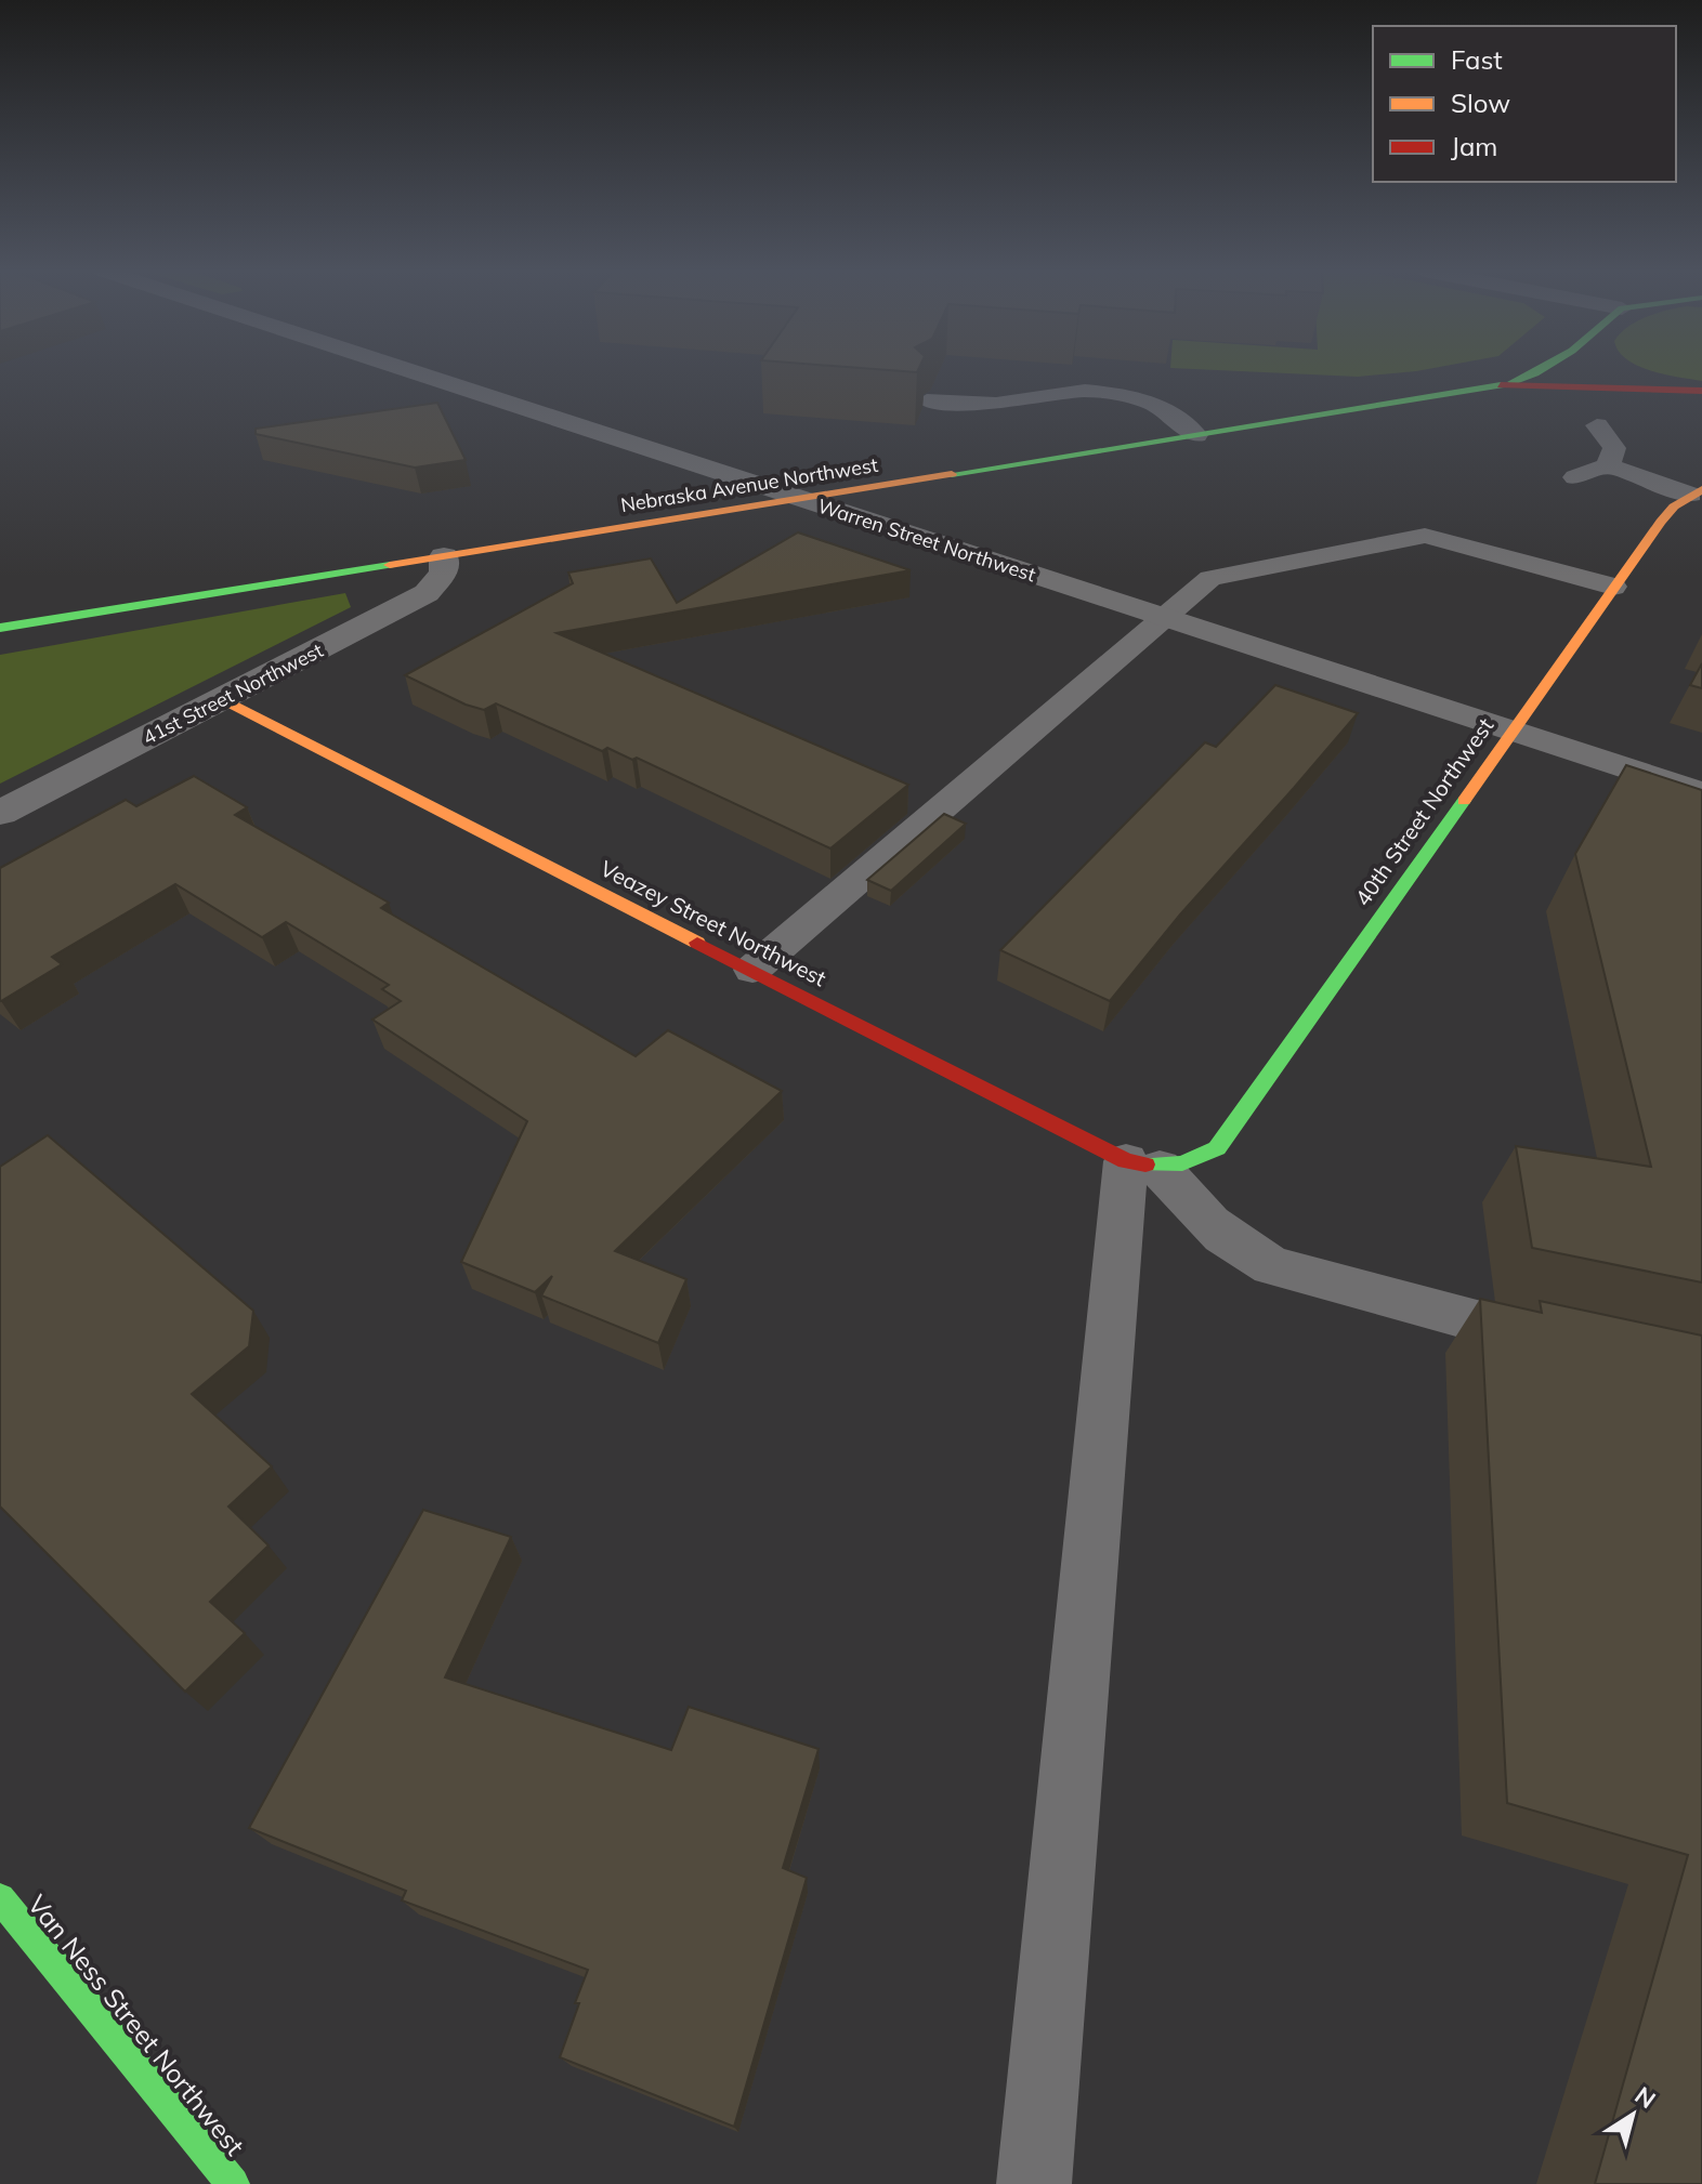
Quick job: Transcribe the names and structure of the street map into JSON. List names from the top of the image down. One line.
{"streets":{"main road":["Nebraska Avenue Northwest","40th Street Northwest","Veazey Street Northwest","Van Ness Street Northwest"],"street":["Warren Street Northwest","41st Street Northwest"]},"crossings":[["Nebraska Avenue Northwest","Warren Street Northwest"],["Nebraska Avenue Northwest","41st Street Northwest"],["Warren Street Northwest","40th Street Northwest"],["41st Street Northwest","Veazey Street Northwest"],["40th Street Northwest","Veazey Street Northwest"]],"legend":["Fast","Slow","Jam"],"north":"top right"}
